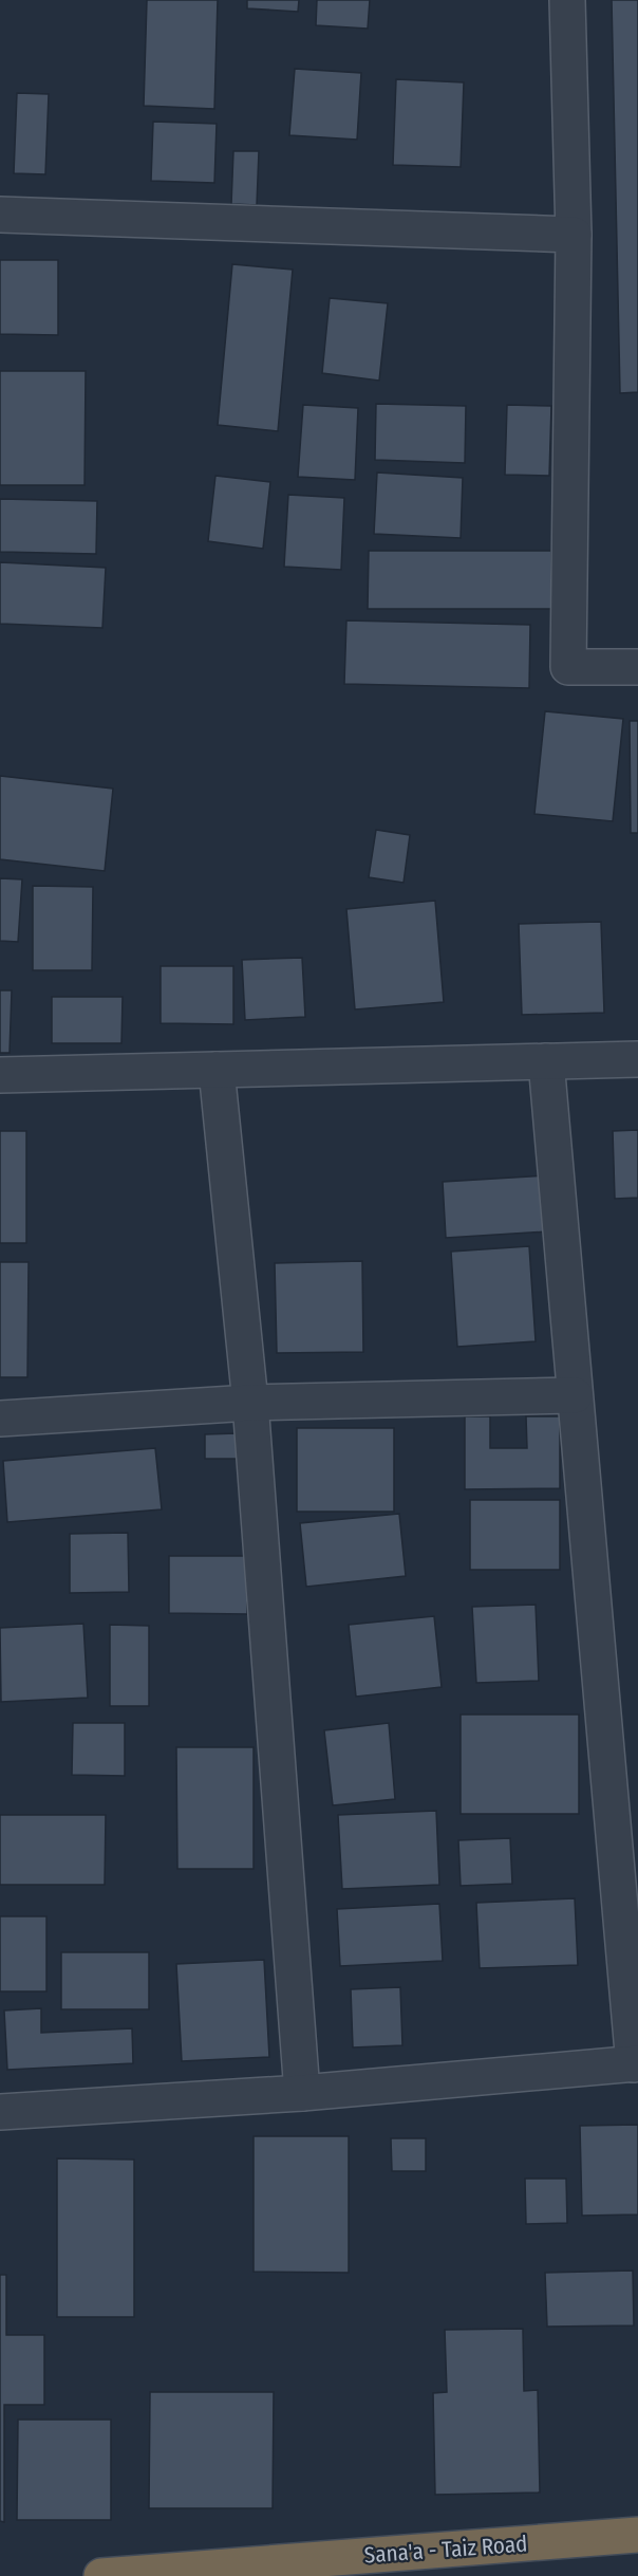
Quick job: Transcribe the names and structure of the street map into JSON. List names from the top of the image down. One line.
{"streets":{"highway":["Sana'a - Taiz Road"]}}
